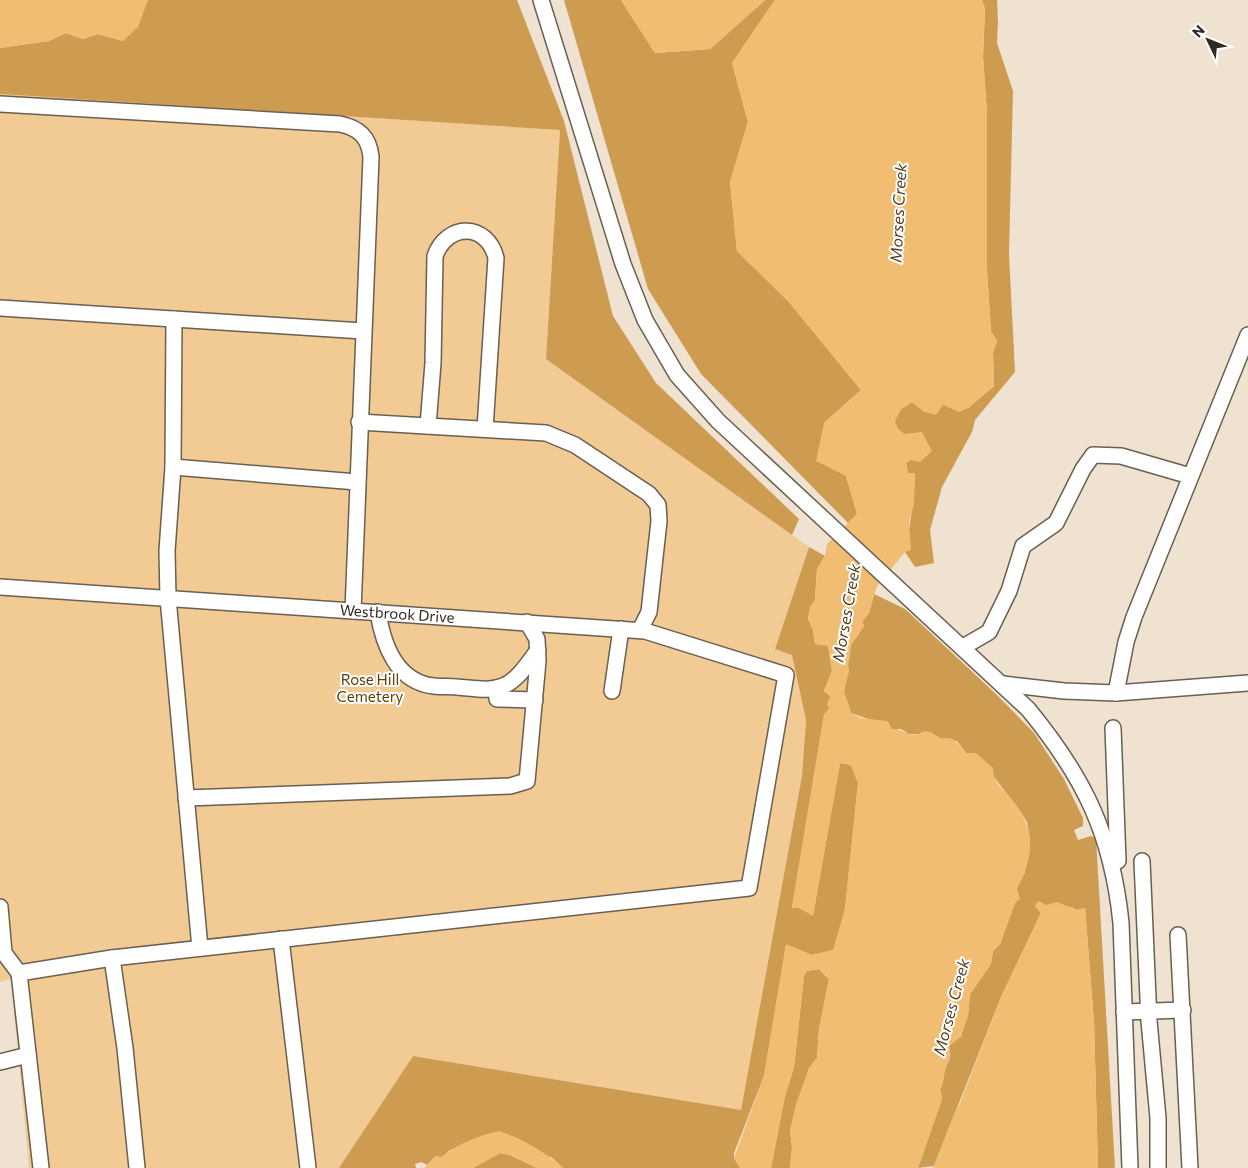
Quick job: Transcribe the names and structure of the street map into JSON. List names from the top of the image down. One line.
{"streets":{"street":["Westbrook Drive"]},"water":["Morses Creek"],"parks":["Rose Hill Cemetery"],"north":"top left"}
